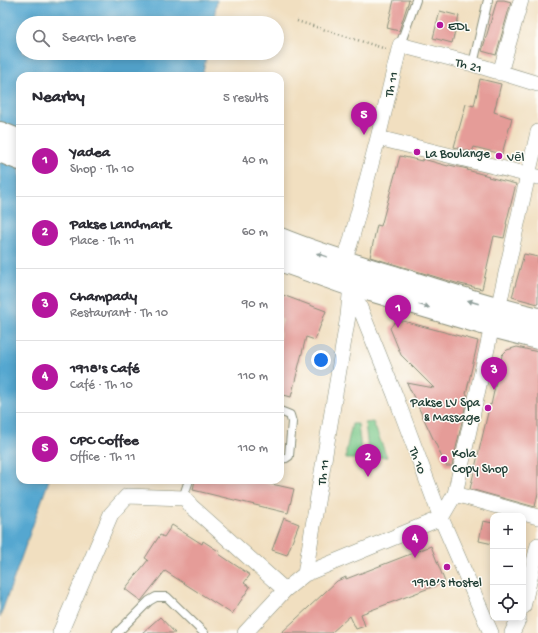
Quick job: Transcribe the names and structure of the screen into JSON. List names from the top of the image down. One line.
{"streets":{"street":["Th 21","Th 11","Th 10"]},"crossings":[["Th 21","Th 11"],["Th 11","Th 10"]],"places":["EDL","La Boulange","Vēl","Pakse LV Spa & Massage","Kola Copy Shop","1918’s Hostel"],"page":{"search":"Search here","heading":["Nearby","5 results"],"pins":["5","1","3","2","4"],"list":[{"mark":"1","name":"Yadea","note":"Shop · Th 10","value":"40 m"},{"mark":"2","name":"Pakse Landmark","note":"Place · Th 11","value":"60 m"},{"mark":"3","name":"Champady","note":"Restaurant · Th 10","value":"90 m"},{"mark":"4","name":"1918's Café","note":"Café · Th 10","value":"110 m"},{"mark":"5","name":"CPC Coffee","note":"Office · Th 11","value":"110 m"}],"map_buttons":["+","−"]}}
